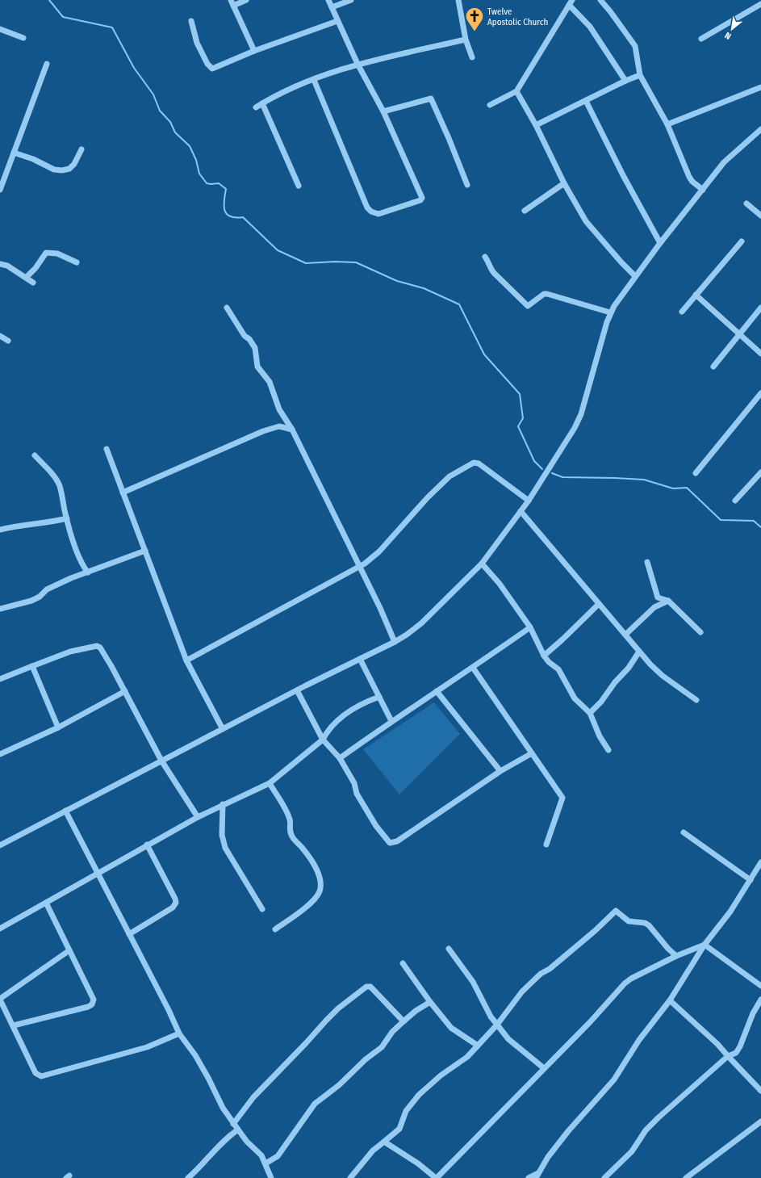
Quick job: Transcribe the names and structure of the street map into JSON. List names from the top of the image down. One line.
{"places":{"church":["Twelve Apostolic Church"]},"north":"bottom left"}
